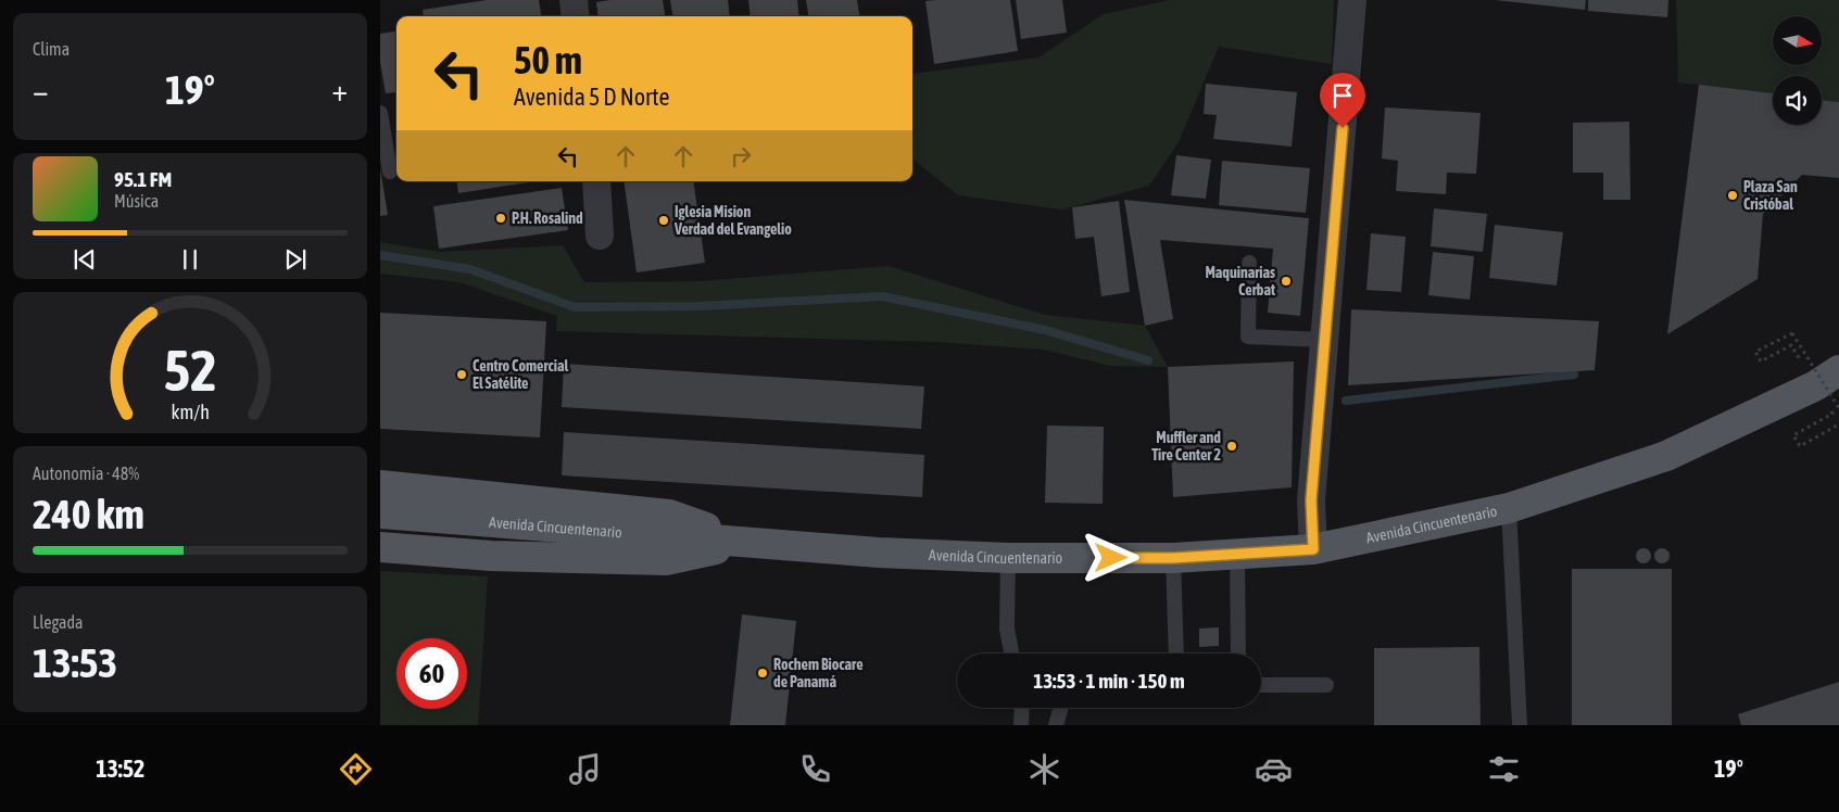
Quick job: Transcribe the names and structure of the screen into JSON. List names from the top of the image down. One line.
{"streets":{"main road":["Avenida Cincuentenario"]},"places":["Plaza San Cristóbal","P.H. Rosalind","Iglesia Mision Verdad del Evangelio","Maquinarias Cerbat","Centro Comercial El Satélite","Muffler and Tire Center 2","Rochem Biocare de Panamá"],"north":"right","page":{"tile":["Clima",["Autonomía · 48%","240 km"],["Llegada","13:53"]],"turn":["50 m","Avenida 5 D Norte"],"heat":["−","19°","+"],"song":["95.1 FM","Música"],"limit":"60","trip":"13:53 · 1 min · 150 m","tabs":["13:52","19°"],"gauge":["52","km/h"]}}
